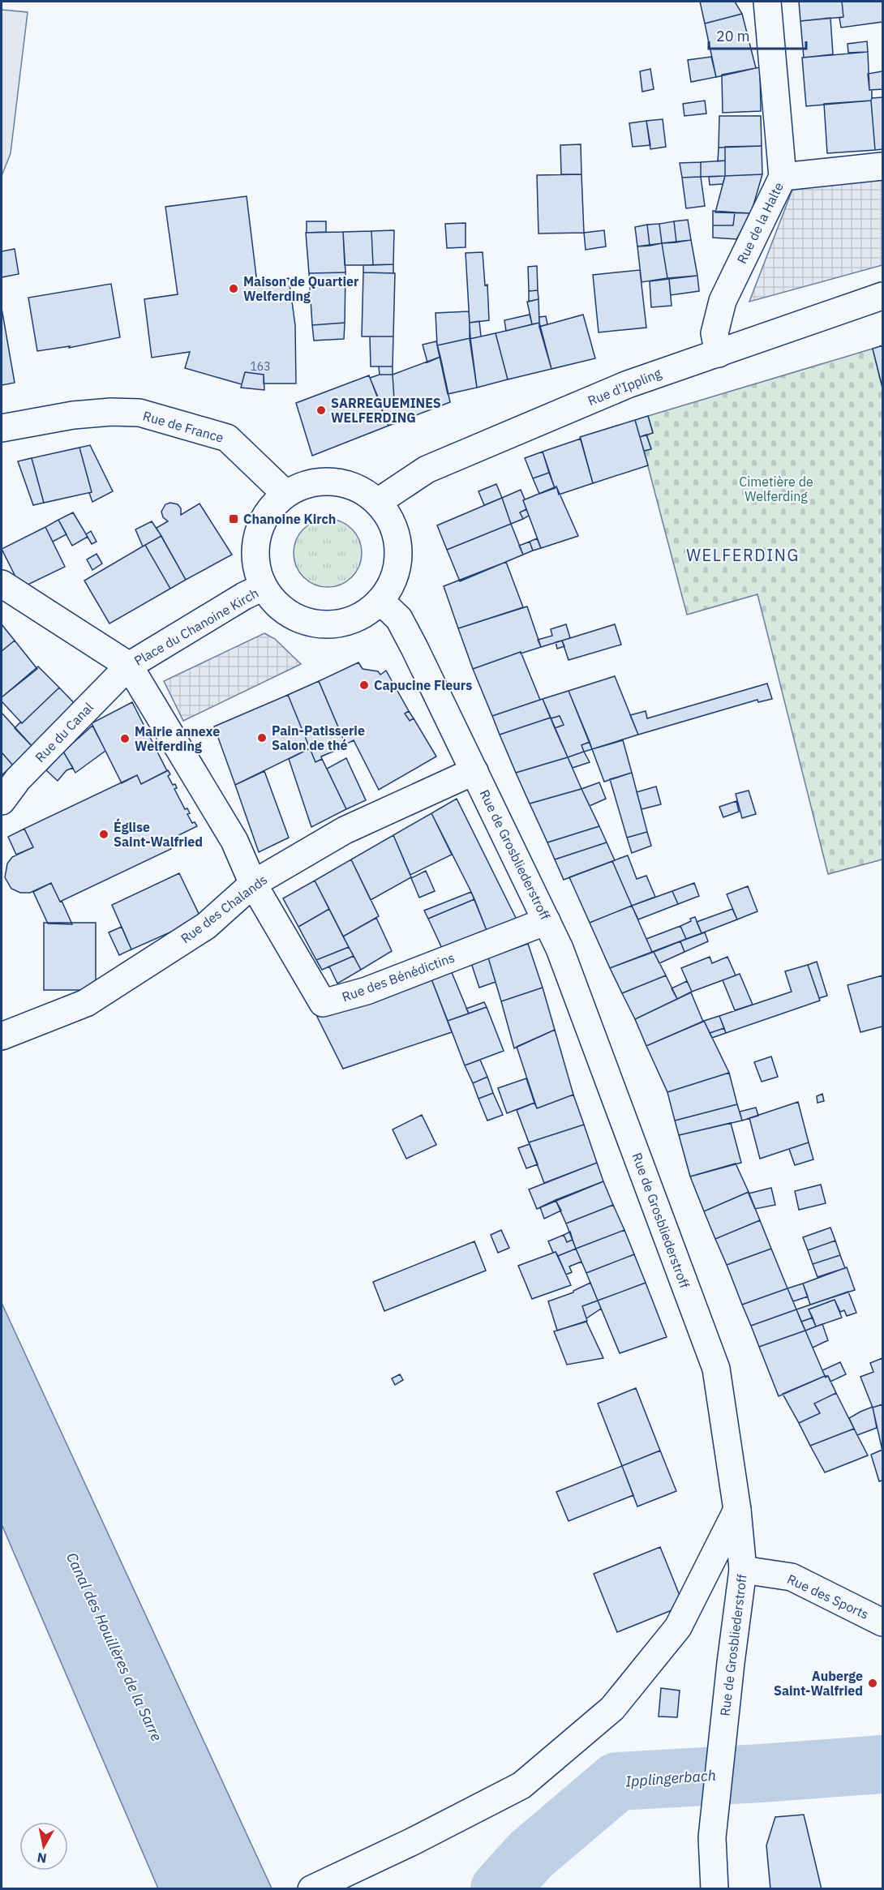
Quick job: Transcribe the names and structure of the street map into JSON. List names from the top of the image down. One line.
{"streets":{"street":["Rue de la Halte","Rue d'Ippling","Rue de France","Place du Chanoine Kirch","Rue du Canal","Rue de Grosbliederstroff","Rue des Chalands","Rue des Bénédictins","Rue des Sports"]},"crossings":[["Rue de la Halte","Rue d'Ippling"],["Rue d'Ippling","Rue de France"],["Rue d'Ippling","Place du Chanoine Kirch"],["Rue d'Ippling","Rue de Grosbliederstroff"],["Rue de France","Place du Chanoine Kirch"],["Rue de France","Rue de Grosbliederstroff"],["Place du Chanoine Kirch","Rue du Canal"],["Place du Chanoine Kirch","Rue de Grosbliederstroff"],["Place du Chanoine Kirch","Rue des Chalands"],["Place du Chanoine Kirch","Rue des Bénédictins"],["Rue de Grosbliederstroff","Rue des Chalands"],["Rue de Grosbliederstroff","Rue des Bénédictins"],["Rue de Grosbliederstroff","Rue des Sports"],["Rue des Chalands","Rue des Bénédictins"]],"districts":["WELFERDING"],"water":["Canal des Houillères de la Sarre","Ipplingerbach"],"parks":["Cimetière de Welferding"],"places":{"other":["Maison de Quartier Welferding","SARREGUEMINES WELFERDING","Capucine Fleurs","Pain-Patisserie Salon de thé","Mairie annexe Welferding","Église Saint-Walfried","Auberge Saint-Walfried"],"transit":["Chanoine Kirch"]},"house_numbers":["163"],"scale_bar":"20 m","north":"bottom"}
